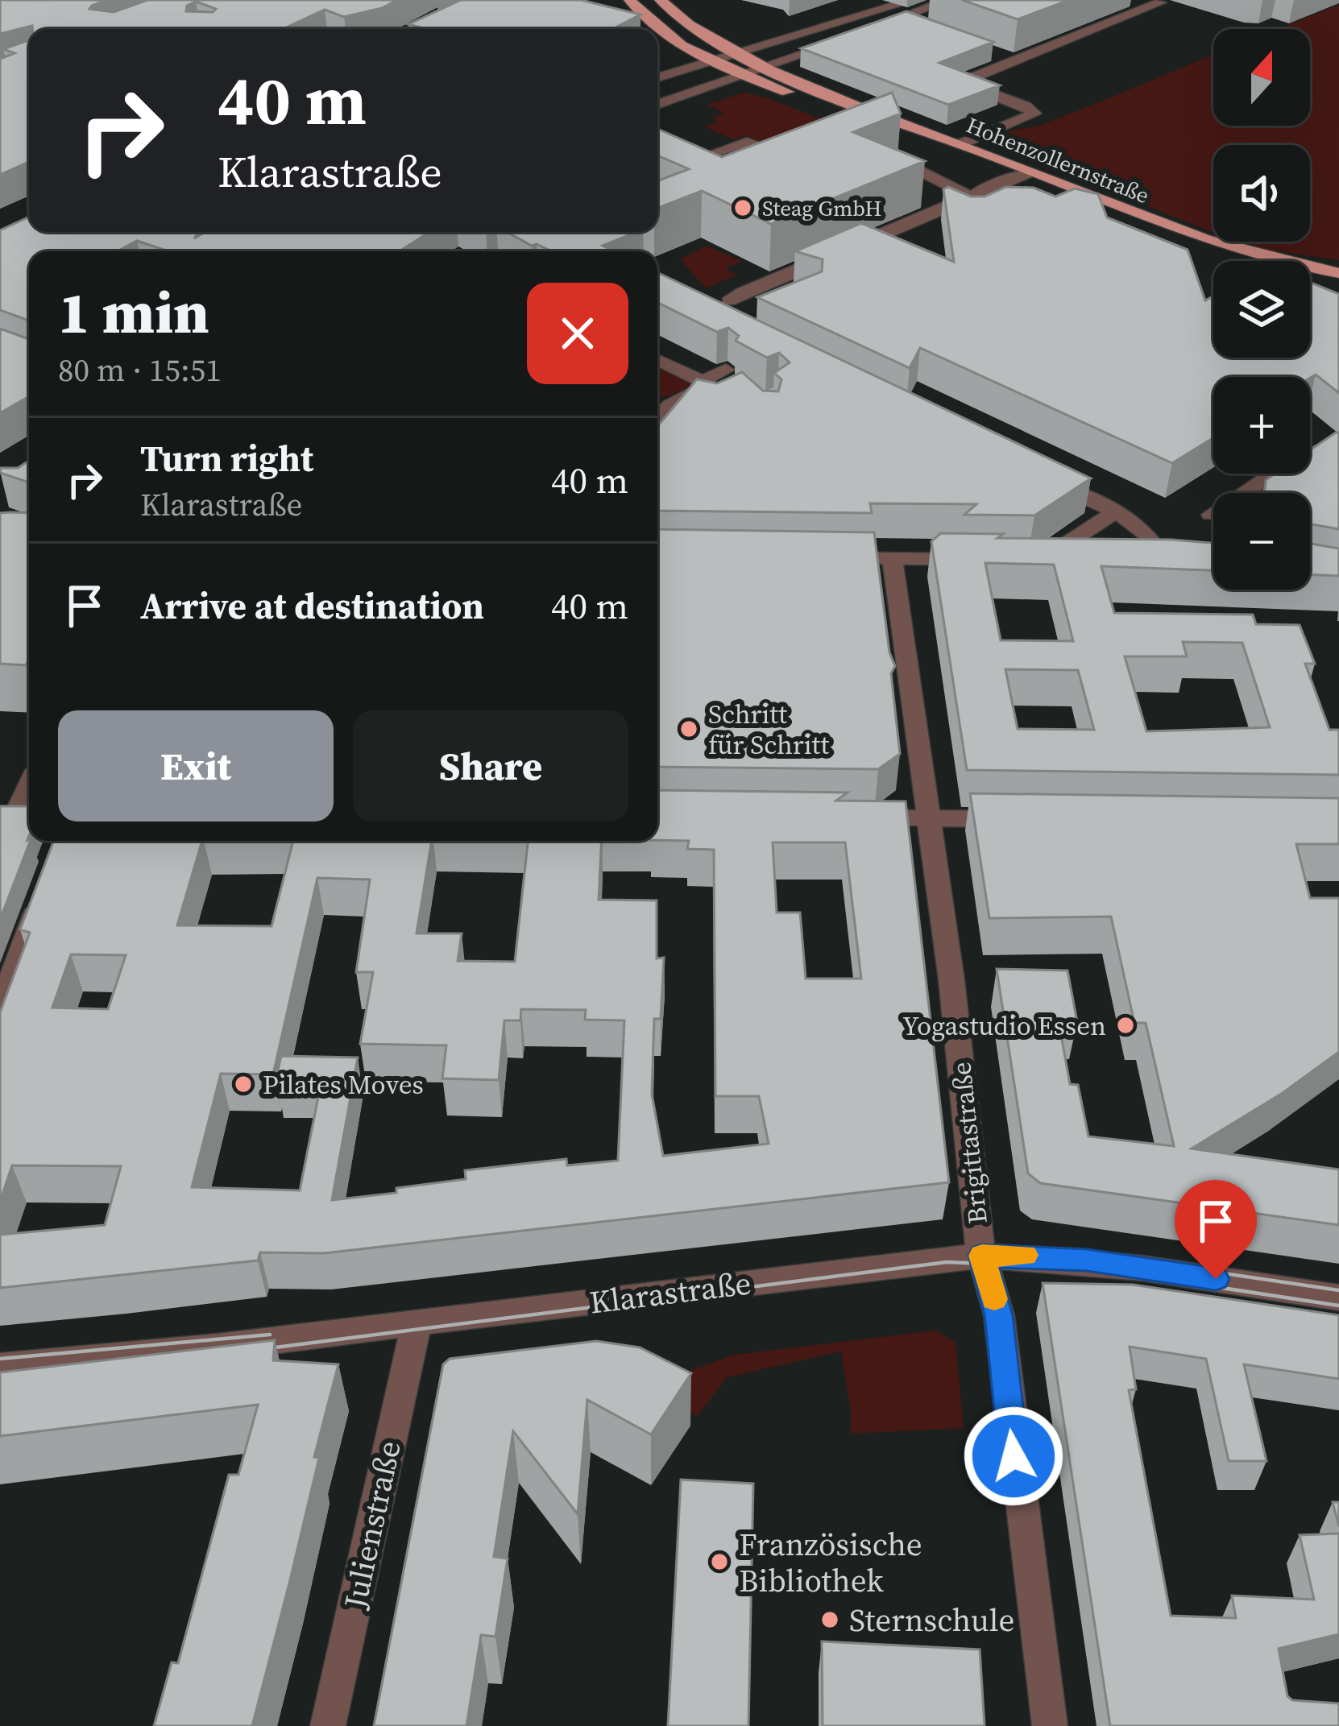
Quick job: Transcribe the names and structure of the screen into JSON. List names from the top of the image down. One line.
{"streets":{"main road":["Hohenzollernstraße"],"street":["Brigittastraße","Klarastraße","Julienstraße"]},"crossings":[["Brigittastraße","Klarastraße"],["Klarastraße","Julienstraße"]],"places":["Steag GmbH","Schritt für Schritt","Yogastudio Essen","Pilates Moves","Französische Bibliothek","Sternschule"],"north":"top","page":{"map_buttons":["+","−"],"turn":["40 m","Klarastraße"],"heading":["1 min","80 m · 15:51"],"list":[{"name":"Turn right","note":"Klarastraße","value":"40 m"},{"name":"Arrive at destination","value":"40 m"}],"buttons":["Exit","Share"]}}
